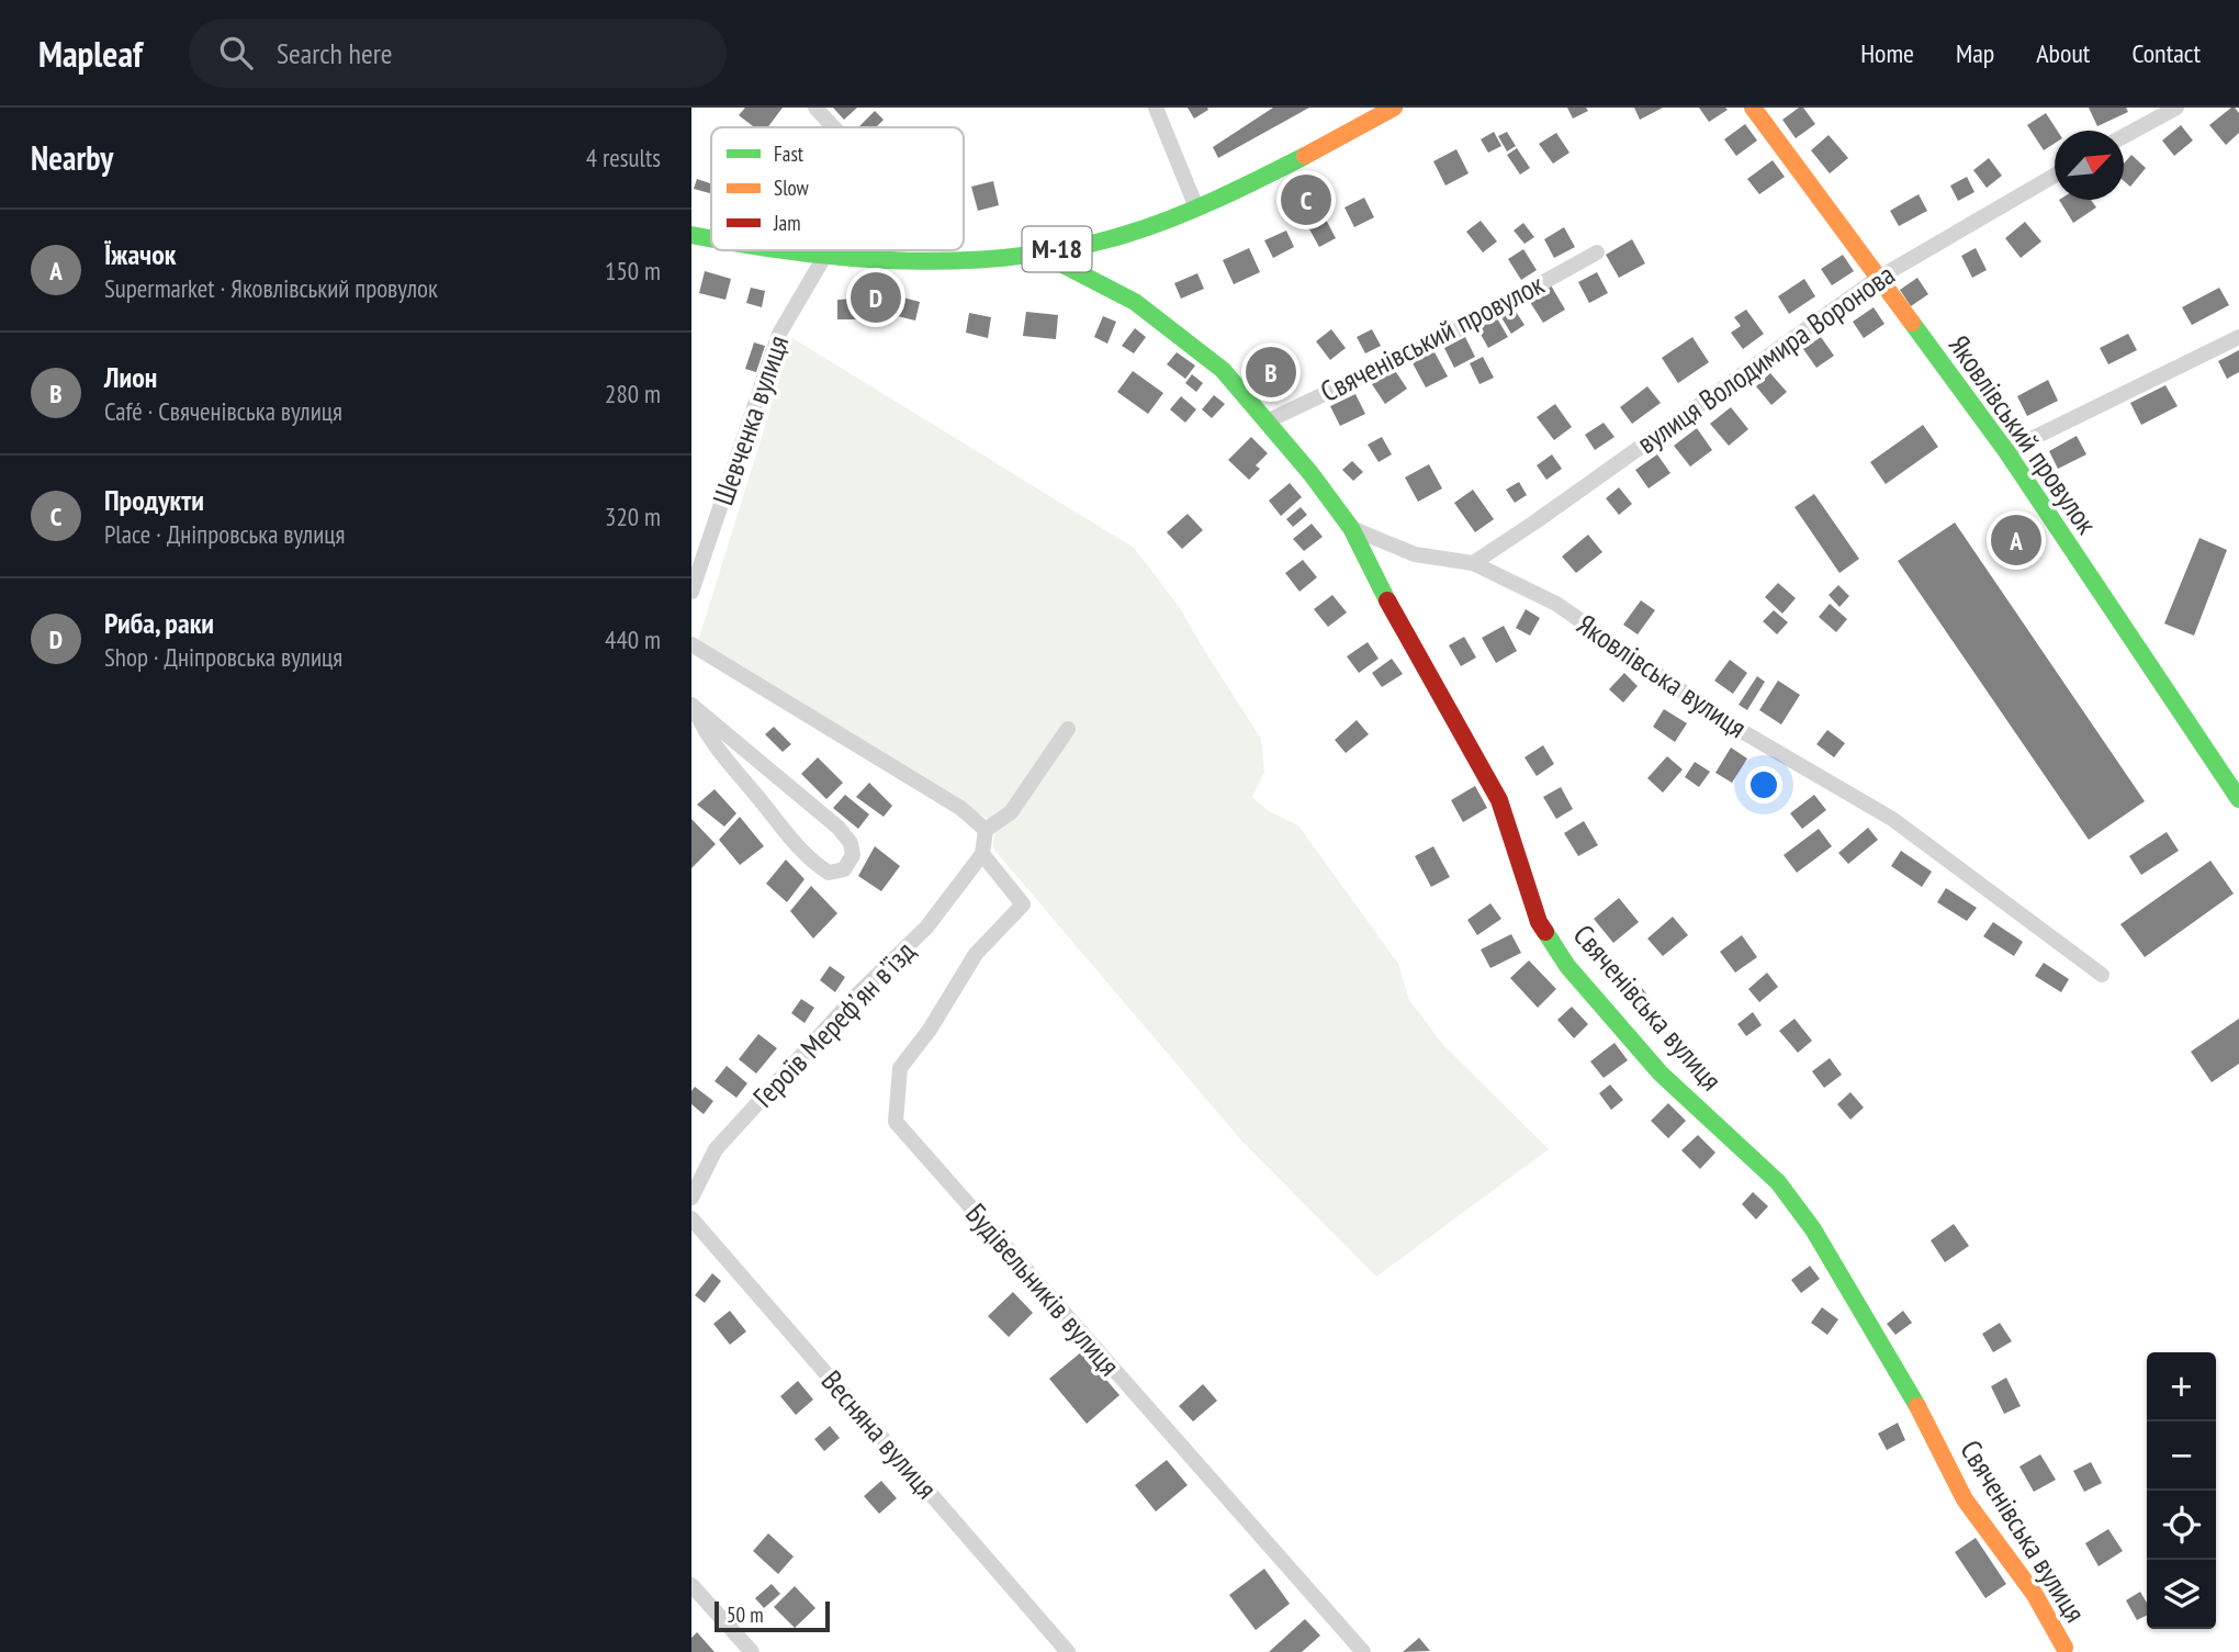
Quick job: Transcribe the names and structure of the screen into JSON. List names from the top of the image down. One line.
{"streets":{"main road":["М-18","Яковлівський провулок","Свяченівська вулиця"],"street":["Свяченівський провулок","вулиця Володимира Воронова","Шевченка вулиця","Яковлівська вулиця","Героїв Мерефʼян вʼїзд","Будівельників вулиця","Весняна вулиця"]},"crossings":[["М-18","Шевченка вулиця"],["М-18","Свяченівська вулиця"],["Свяченівський провулок","Свяченівська вулиця"],["вулиця Володимира Воронова","Яковлівський провулок"],["вулиця Володимира Воронова","Яковлівська вулиця"],["Яковлівська вулиця","Свяченівська вулиця"],["Героїв Мерефʼян вʼїзд","Будівельників вулиця"]],"legend":["Fast","Slow","Jam"],"scale_bar":"50 m","north":"top right","page":{"header":"Mapleaf","search":"Search here","nav":["Home","Map","About","Contact"],"heading":["Nearby","4 results"],"pins":["C","D","B","A"],"list":[{"mark":"A","name":"Їжачок","note":"Supermarket · Яковлівський провулок","value":"150 m"},{"mark":"B","name":"Лион","note":"Café · Свяченівська вулиця","value":"280 m"},{"mark":"C","name":"Продукти","note":"Place · Дніпровська вулиця","value":"320 m"},{"mark":"D","name":"Риба, раки","note":"Shop · Дніпровська вулиця","value":"440 m"}],"map_buttons":["+","−"],"scale":"50 m"}}
